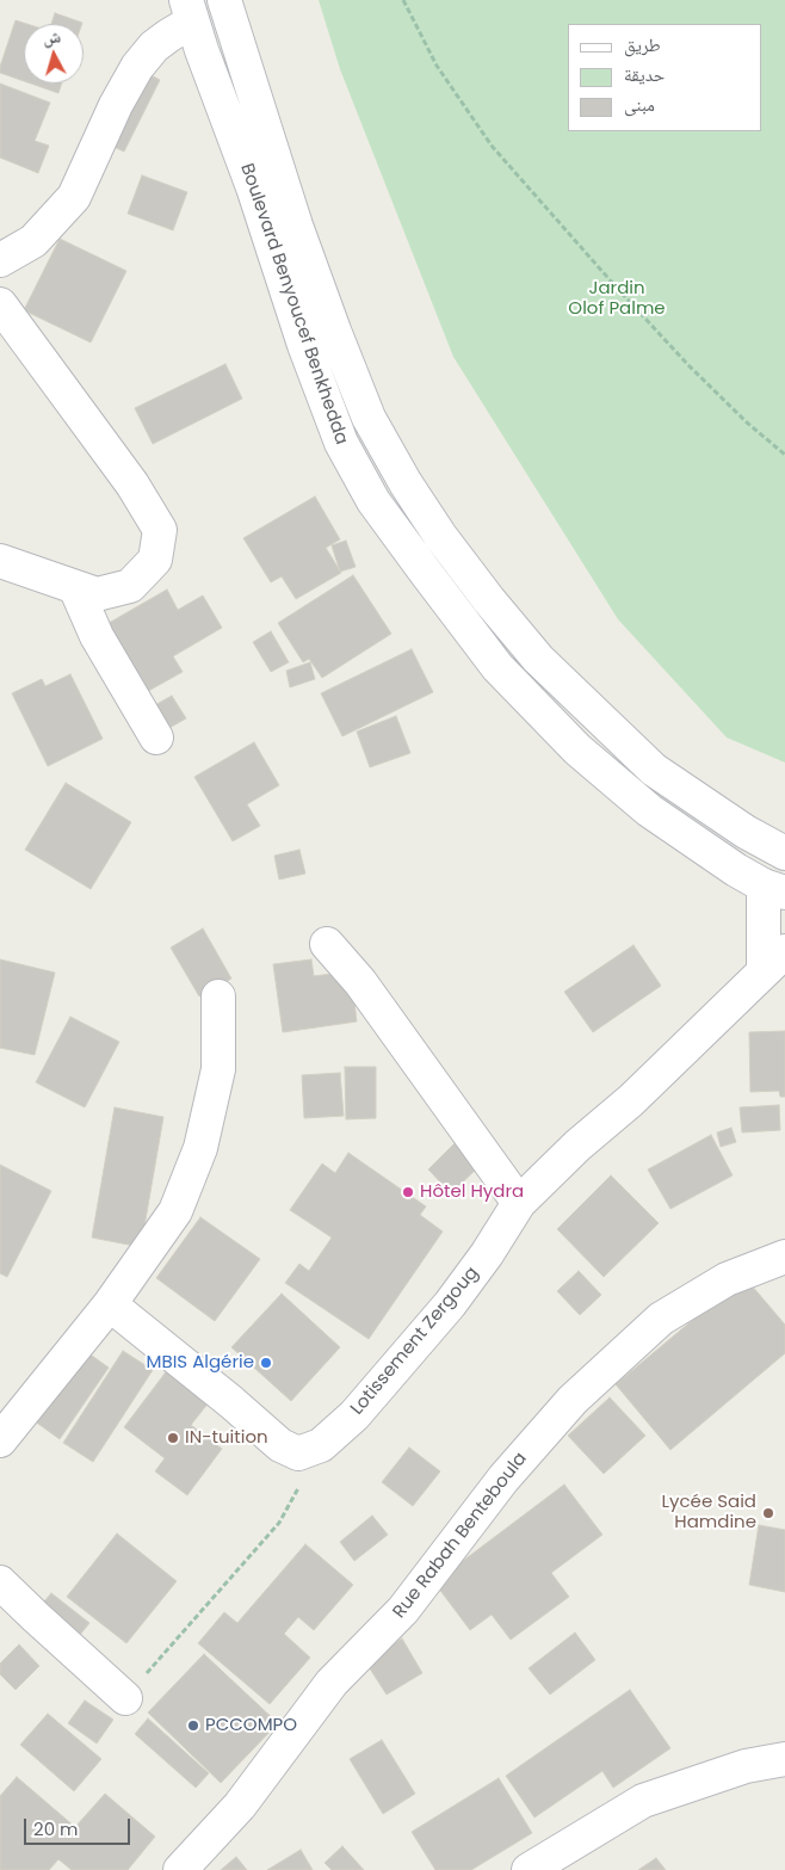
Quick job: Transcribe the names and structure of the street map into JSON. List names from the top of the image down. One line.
{"streets":{"street":["Boulevard Benyoucef Benkhedda","Lotissement Zergoug","Rue Rabah Benteboula"]},"crossings":[["Boulevard Benyoucef Benkhedda","Lotissement Zergoug"]],"parks":["Jardin Olof Palme"],"places":["Hôtel Hydra","MBIS Algérie","IN-tuition","Lycée Said Hamdine","PCCOMPO"],"legend":["طريق","حديقة","مبنى"],"scale_bar":"20 m","north":"top"}
